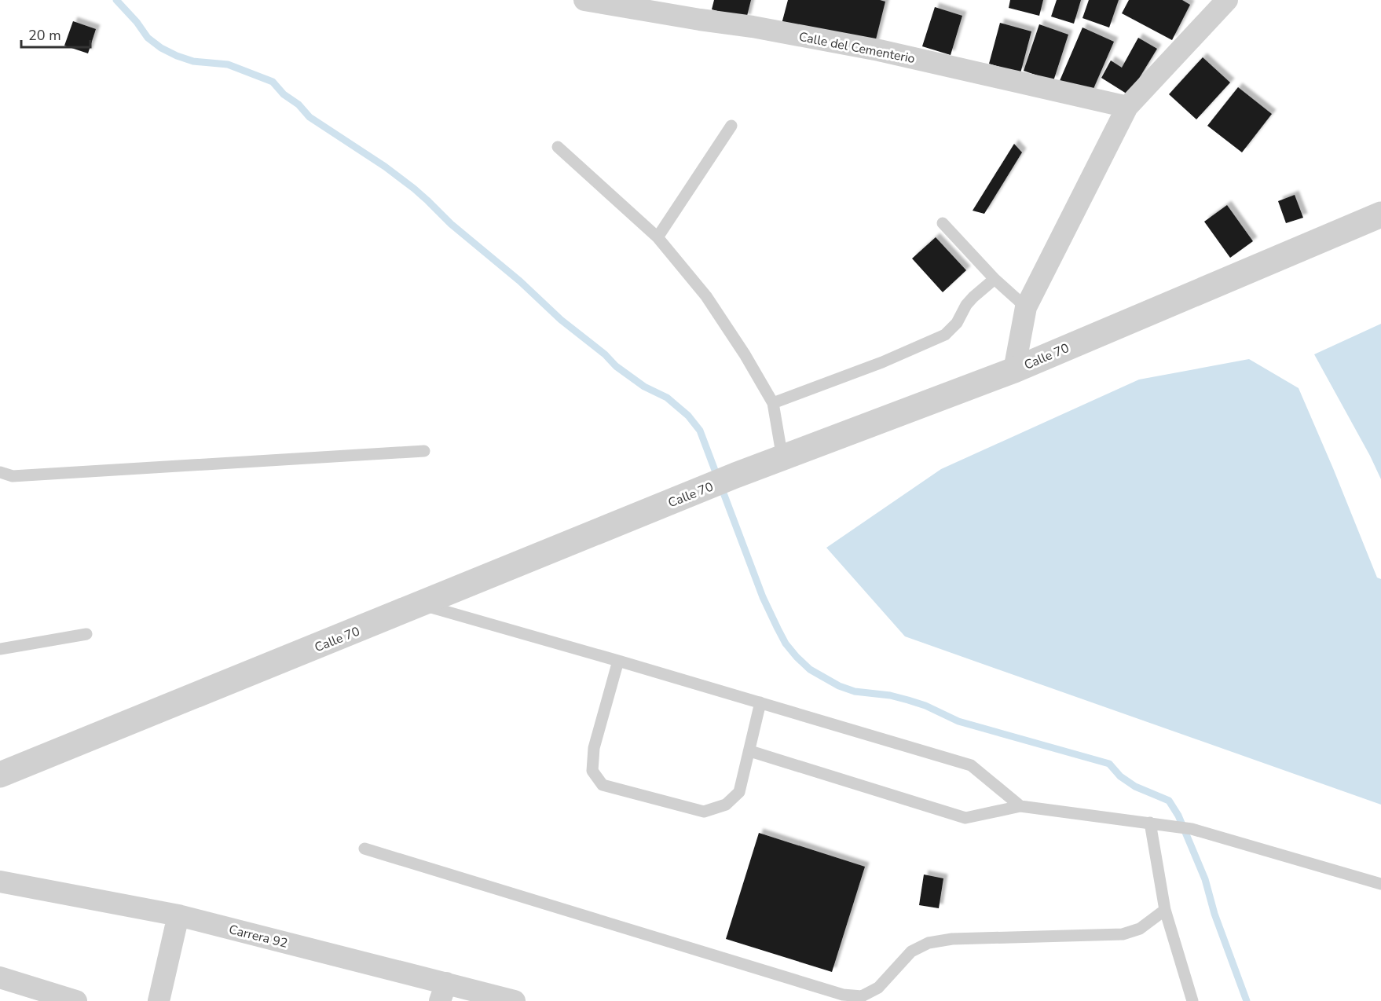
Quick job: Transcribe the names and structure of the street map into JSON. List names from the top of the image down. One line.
{"streets":{"street":["Calle del Cementerio","Calle 70","Carrera 92"]},"scale_bar":"20 m"}
